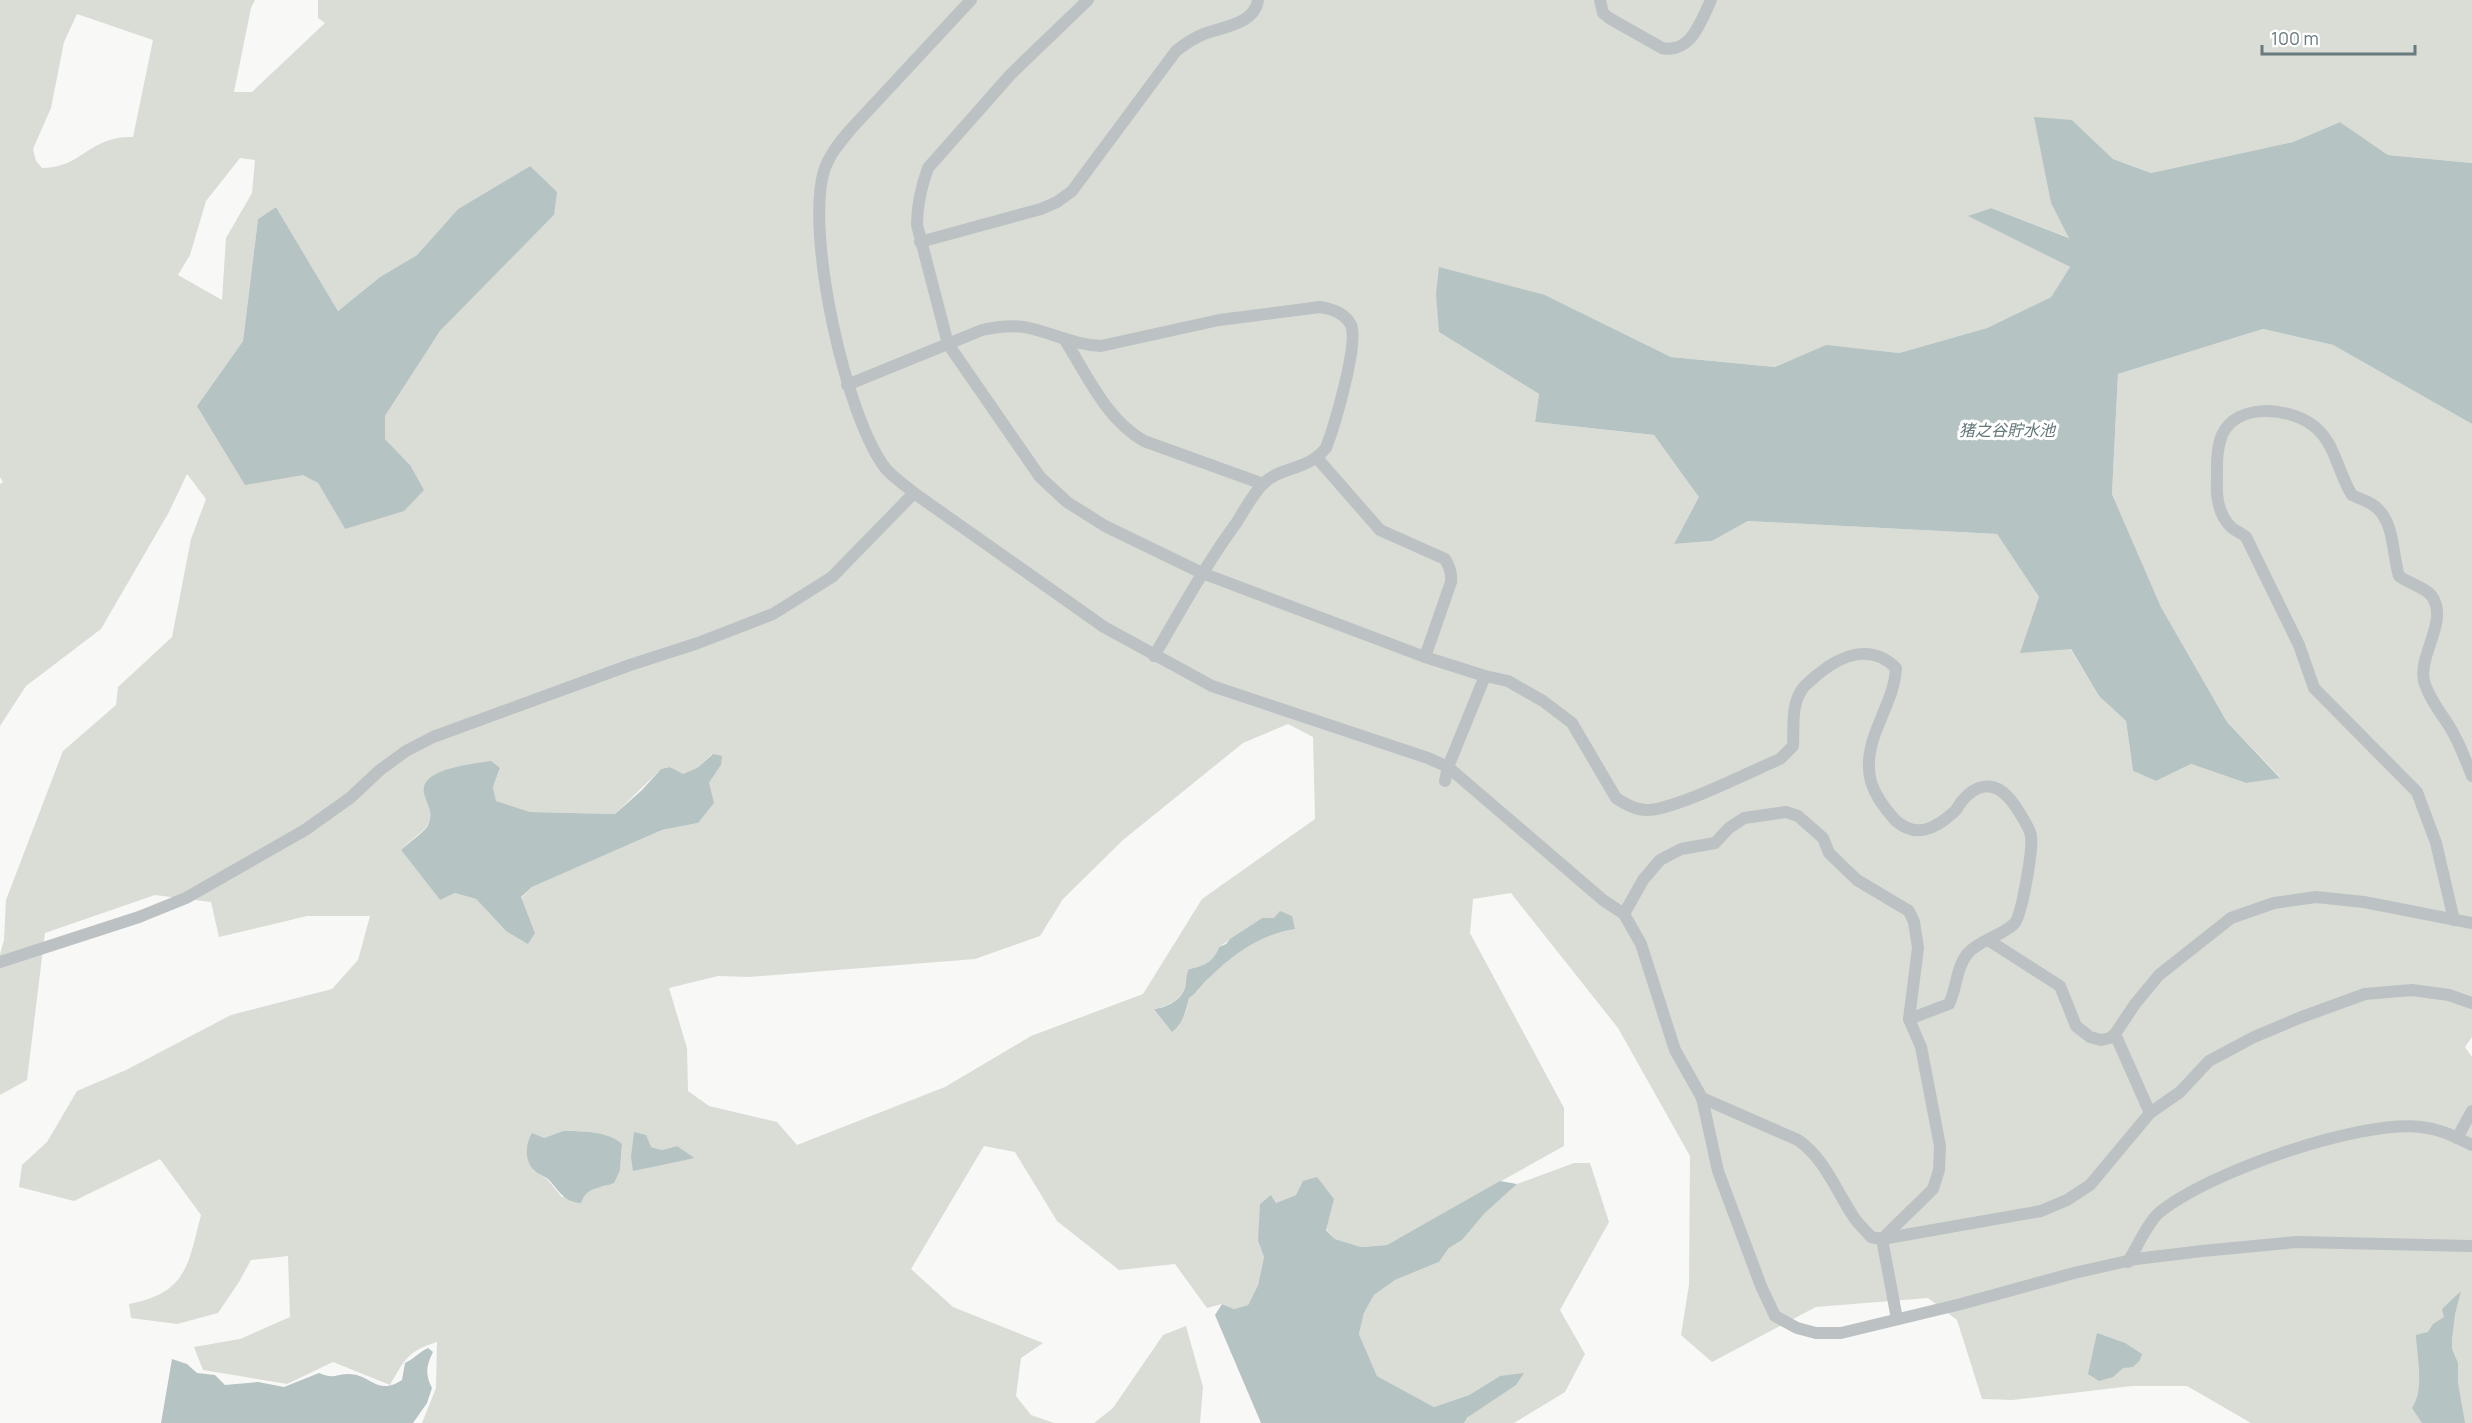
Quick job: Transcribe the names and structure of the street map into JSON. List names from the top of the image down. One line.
{"water":["猪之谷貯水池"],"scale_bar":"100 m"}
